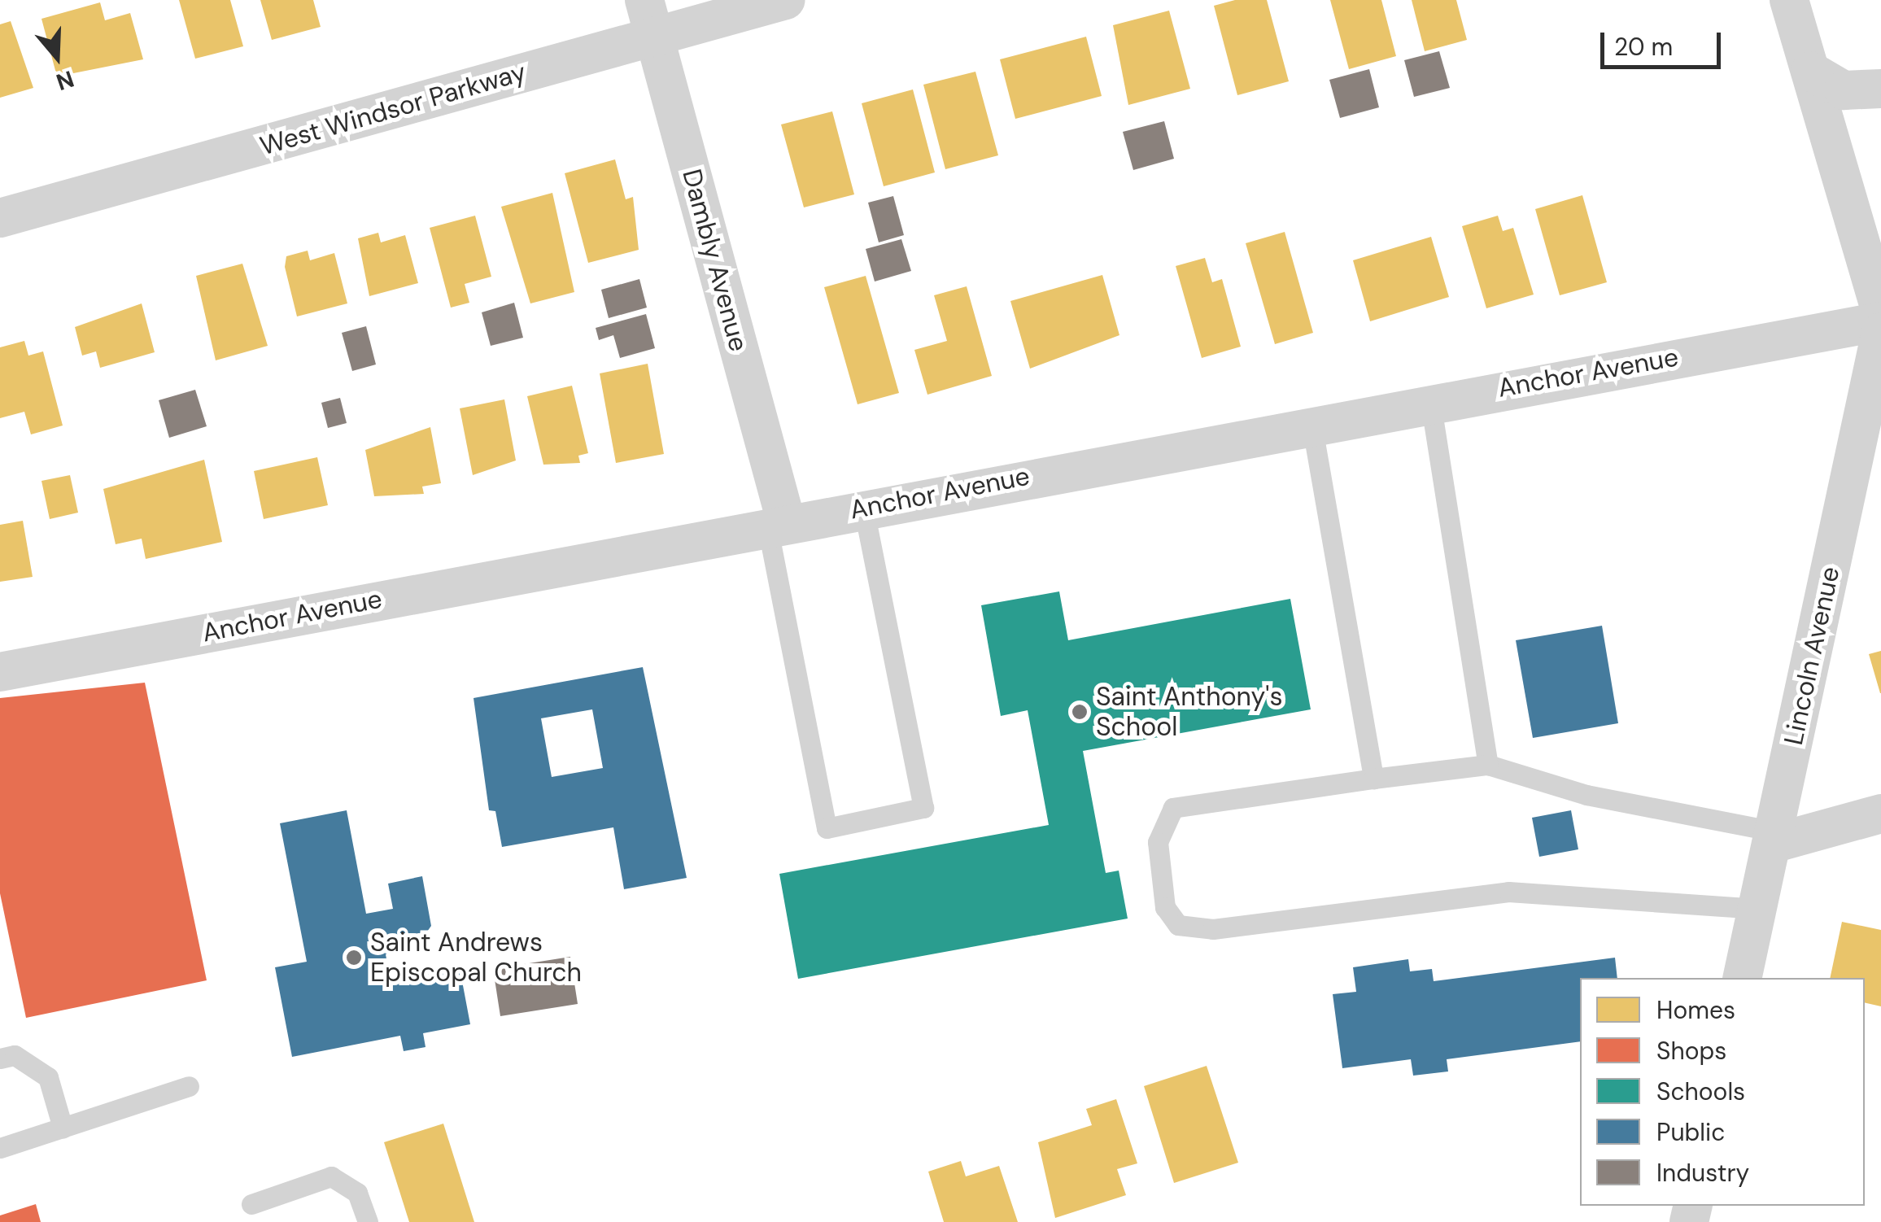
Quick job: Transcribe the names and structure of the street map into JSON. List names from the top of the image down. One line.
{"streets":{"street":["West Windsor Parkway","Dambly Avenue","Anchor Avenue","Lincoln Avenue"]},"crossings":[["West Windsor Parkway","Dambly Avenue"],["Dambly Avenue","Anchor Avenue"]],"places":["Saint Anthony's School","Saint Andrews Episcopal Church"],"legend":["Homes","Shops","Schools","Public","Industry"],"scale_bar":"20 m","north":"bottom"}
